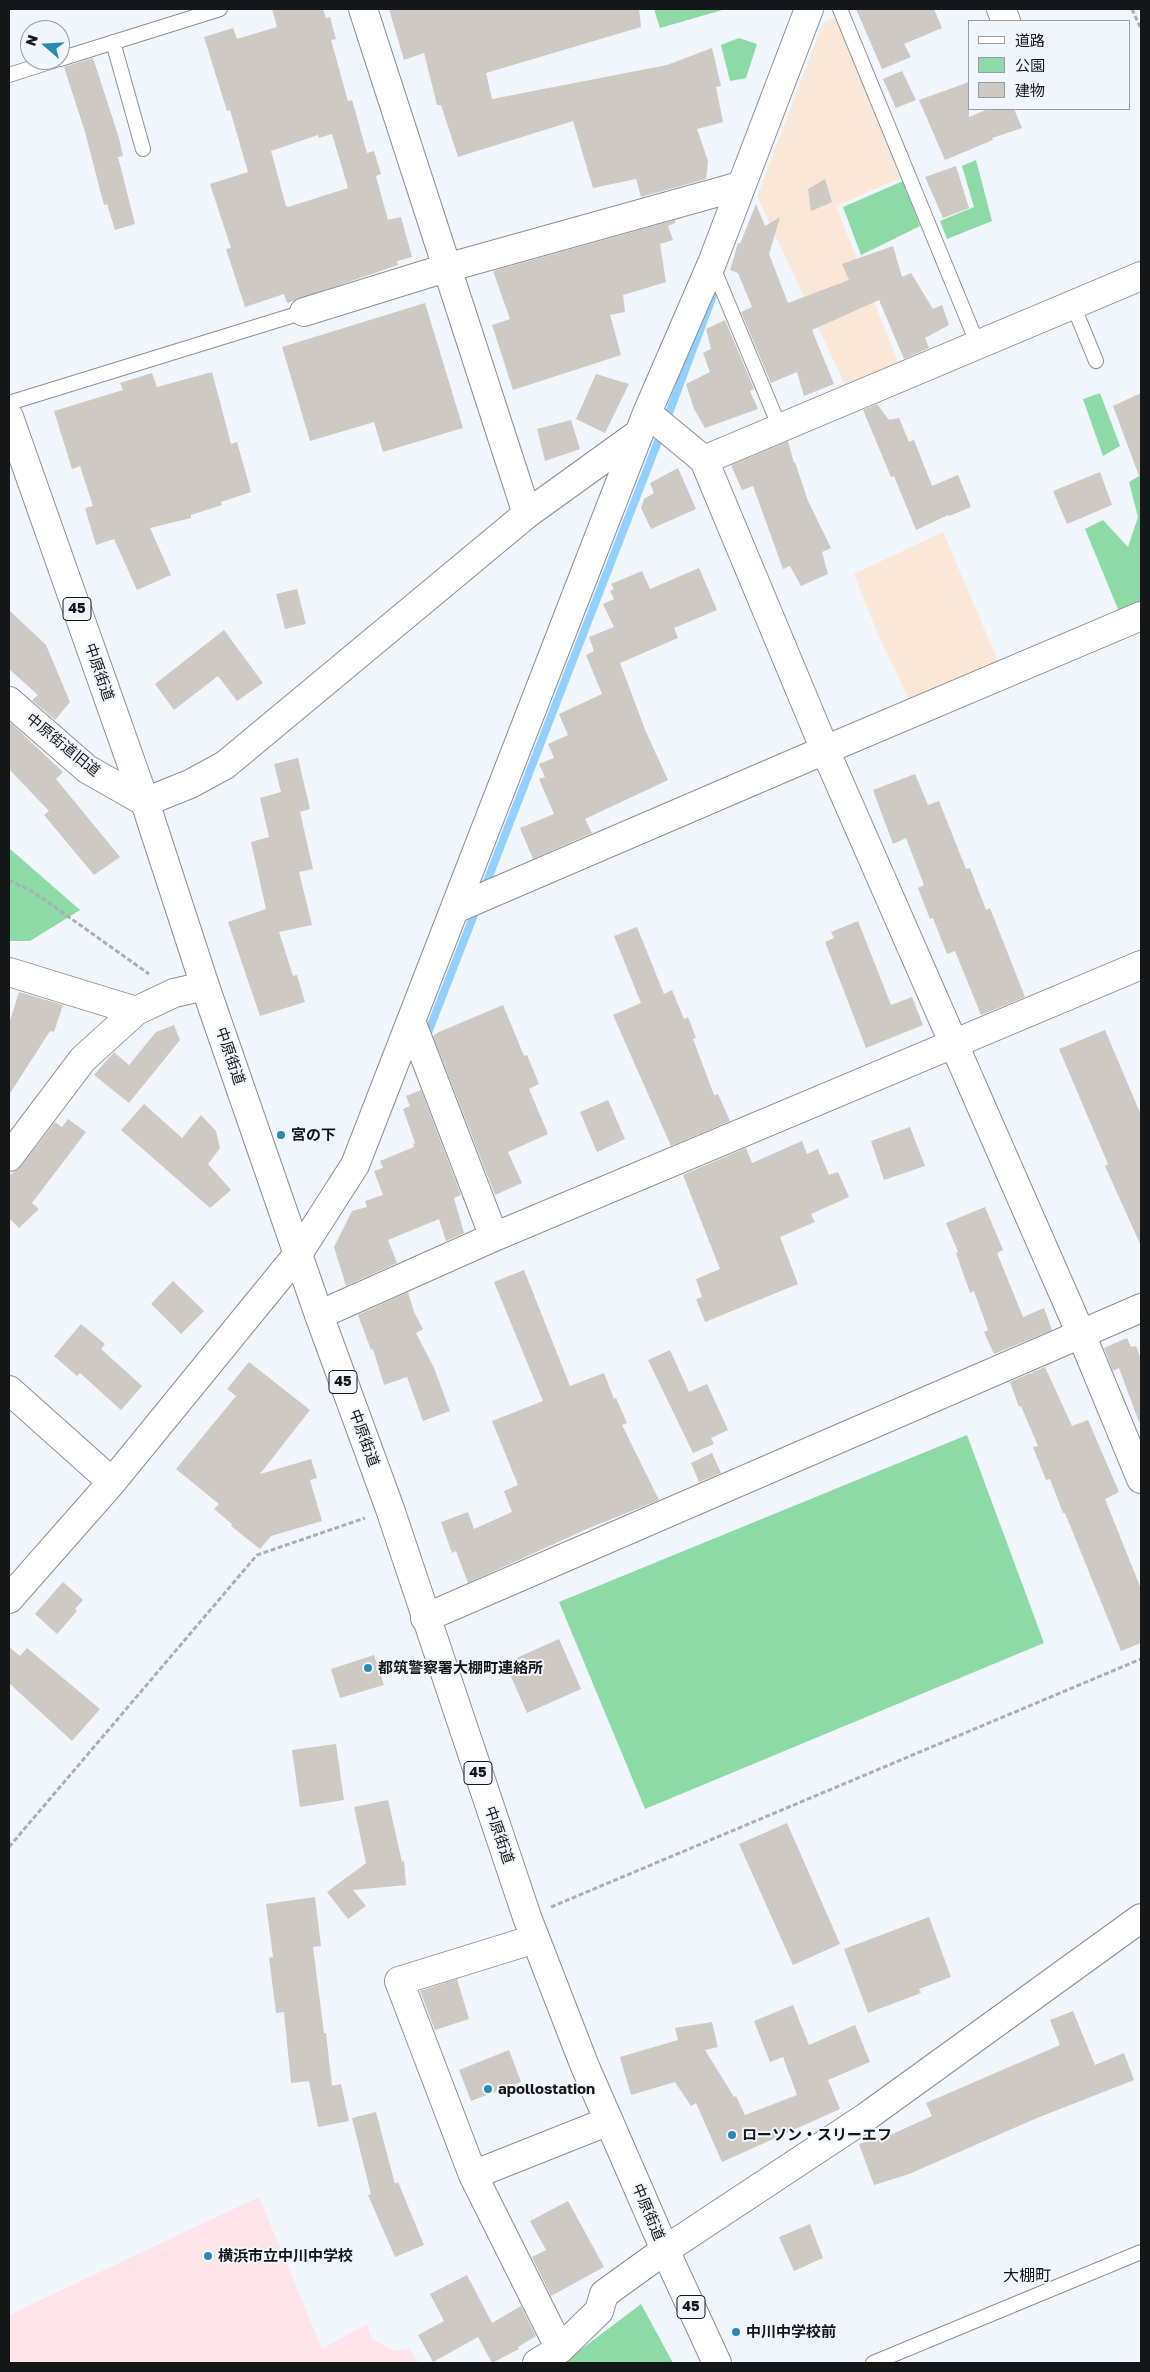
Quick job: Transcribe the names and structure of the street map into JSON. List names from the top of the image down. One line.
{"streets":{"street":["45","中原街道","中原街道旧道"]},"crossings":[["中原街道","中原街道旧道"]],"districts":["大棚町"],"places":["宮の下","都筑警察署大棚町連絡所","apollostation","ローソン・スリーエフ","横浜市立中川中学校","中川中学校前"],"legend":["道路","公園","建物"],"north":"left"}
